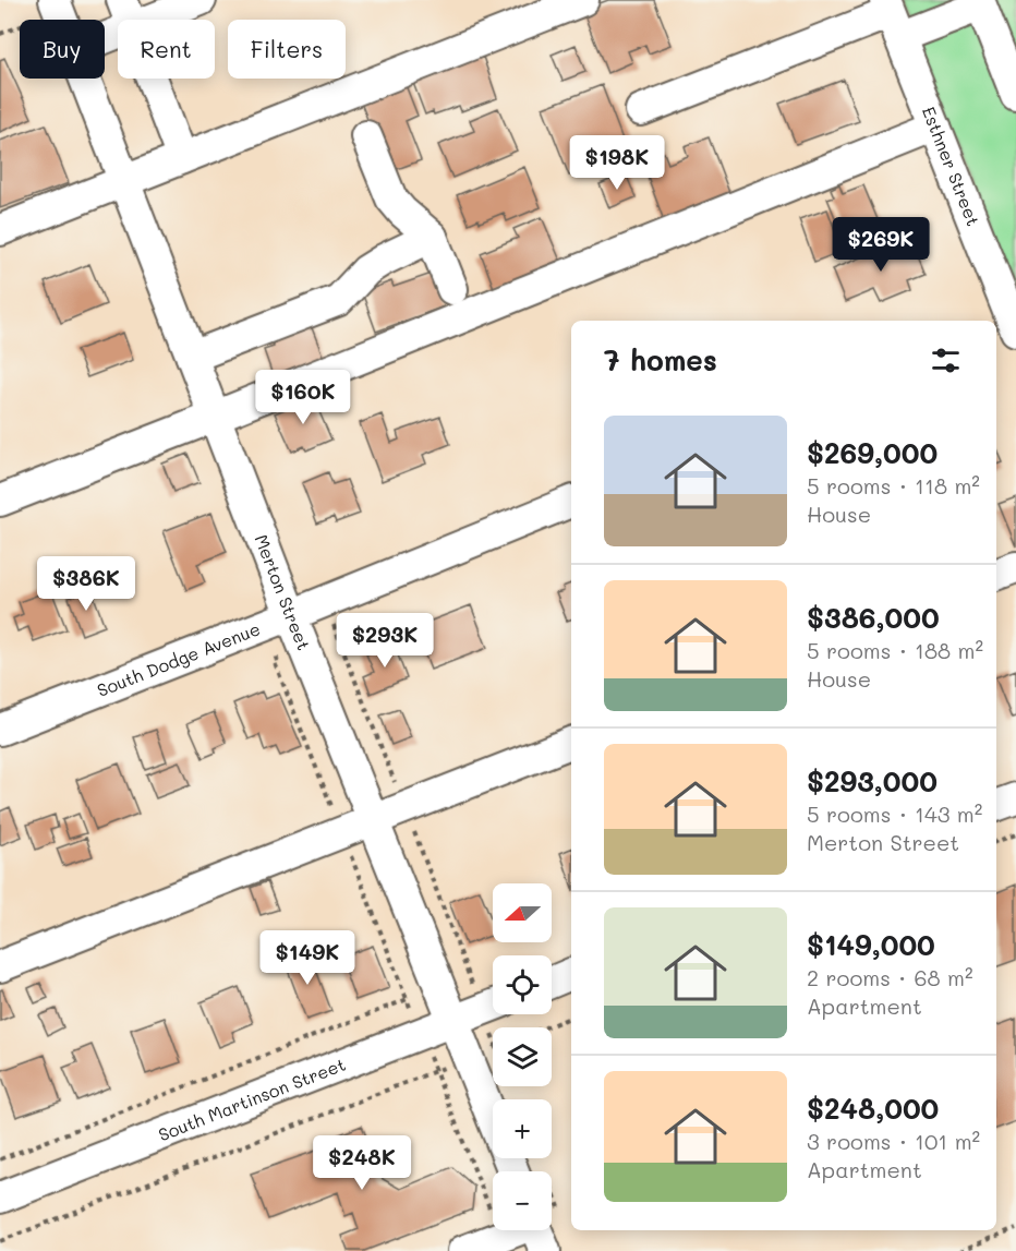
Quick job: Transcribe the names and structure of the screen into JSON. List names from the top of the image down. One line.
{"streets":{"street":["Esthner Street","Merton Street","South Dodge Avenue","South Martinson Street"]},"crossings":[["Merton Street","South Dodge Avenue"],["Merton Street","South Martinson Street"]],"north":"left","page":{"chip":["Buy","Rent","Filters"],"price":["$198K","$269K","$160K","$386K","$293K","$149K","$248K"],"heading":"7 homes","list":[{"name":"$269,000","note":"5 rooms · 118 m² · House"},{"name":"$386,000","note":"5 rooms · 188 m² · House"},{"name":"$293,000","note":"5 rooms · 143 m² · Merton Street"},{"name":"$149,000","note":"2 rooms · 68 m² · Apartment"},{"name":"$248,000","note":"3 rooms · 101 m² · Apartment"}],"map_buttons":["+","−"]}}
